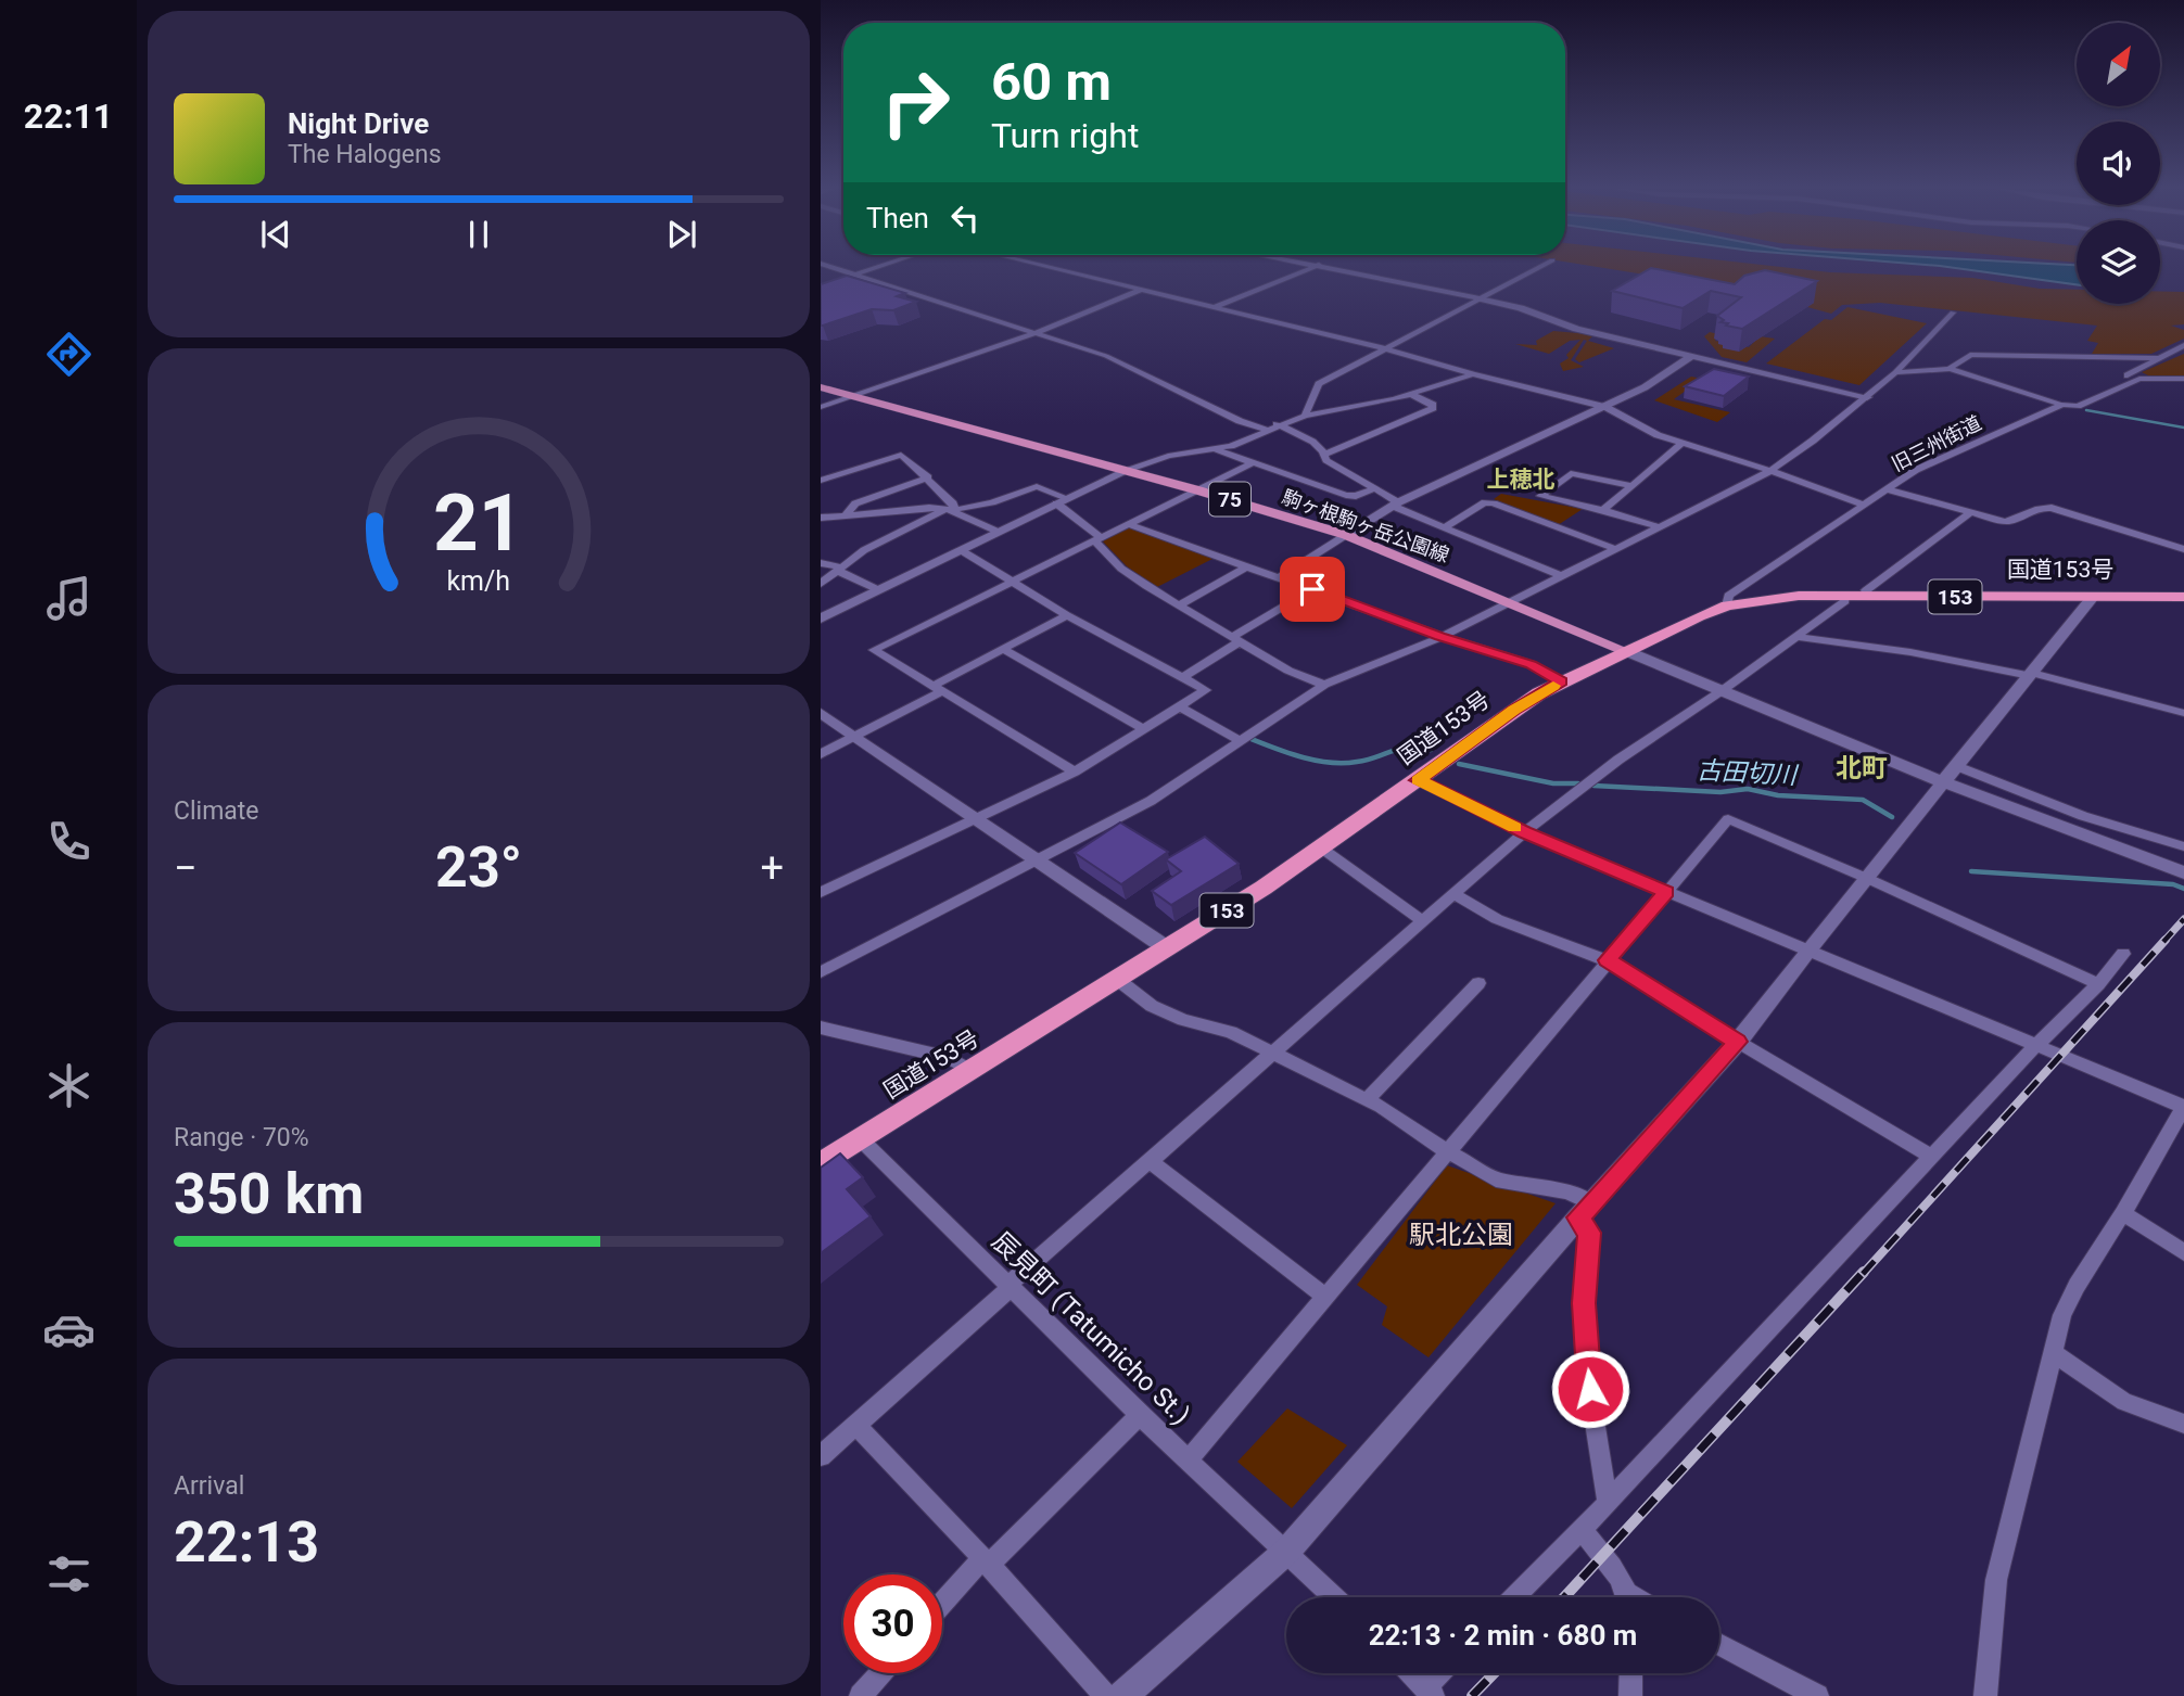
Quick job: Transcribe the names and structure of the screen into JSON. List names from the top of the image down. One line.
{"streets":{"highway":["国道153号","153"],"main road":["75","駒ヶ根駒ヶ岳公園線"],"street":["旧三州街道","辰見町 (Tatumicho St.)"]},"crossings":[["旧三州街道","国道153号"],["駒ヶ根駒ヶ岳公園線","国道153号"],["国道153号","辰見町 (Tatumicho St.)"]],"districts":["上穂北","北町"],"water":["古田切川"],"parks":["駅北公園"],"north":"top right","page":{"tabs":"22:11","turn":["60 m","Turn right"],"song":["Night Drive","The Halogens"],"then":"Then","tile":["Climate",["Range · 70%","350 km"],["Arrival","22:13"]],"heat":["−","23°","+"],"limit":"30","trip":"22:13 · 2 min · 680 m","gauge":["21","km/h"]}}
